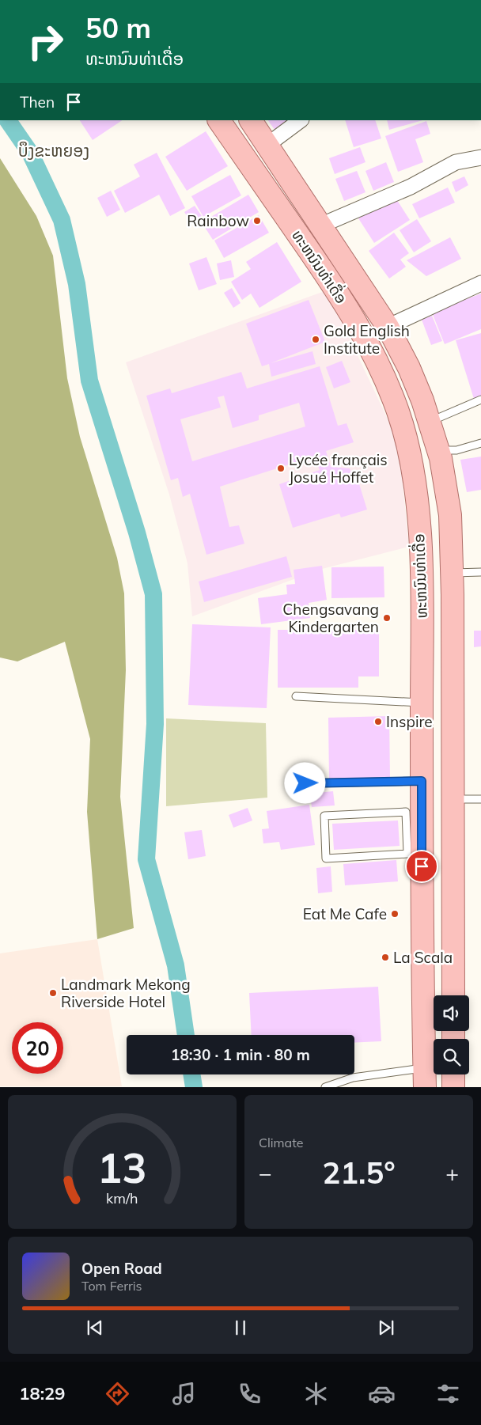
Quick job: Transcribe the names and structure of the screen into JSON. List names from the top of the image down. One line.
{"streets":{"main road":["ທະຫນົນທ່າເດື່ອ"]},"districts":["ບຶງຂະຫຍອງ"],"places":["Rainbow","Gold English Institute","Lycée français Josué Hoffet","Chengsavang Kindergarten","Inspire","Eat Me Cafe","La Scala","Landmark Mekong Riverside Hotel"],"page":{"turn":["50 m","ທະຫນົນທ່າເດື່ອ"],"then":"Then","limit":"20","trip":"18:30 · 1 min · 80 m","tile":"Climate","heat":["−","21.5°","+"],"song":["Open Road","Tom Ferris"],"tabs":"18:29","gauge":["13","km/h"]}}
